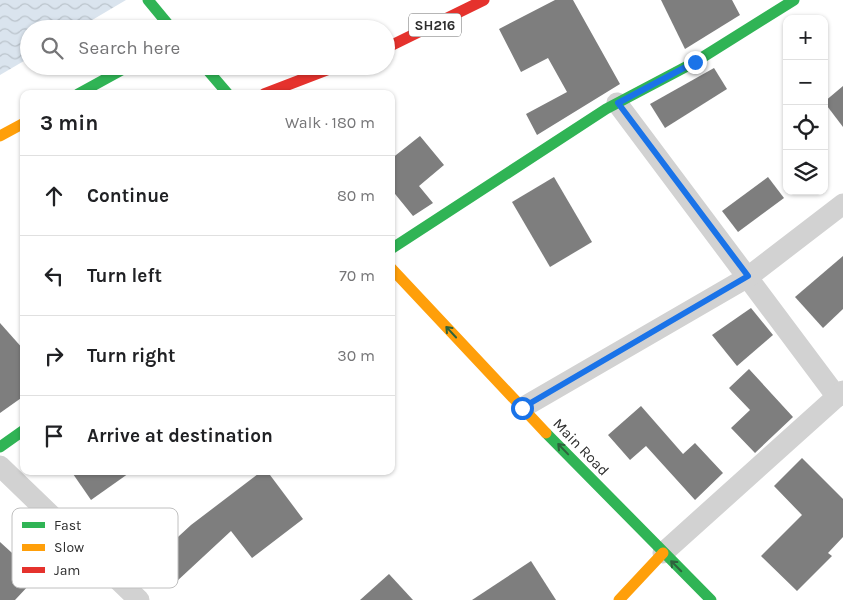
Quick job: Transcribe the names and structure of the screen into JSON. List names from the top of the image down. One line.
{"streets":{"main road":["SH216","Main Road"]},"one_way":["Main Road"],"legend":["Fast","Slow","Jam"],"page":{"map_buttons":["+","−"],"search":"Search here","heading":["3 min","Walk · 180 m"],"list":[["Continue","80 m"],["Turn left","70 m"],["Turn right","30 m"],"Arrive at destination"]}}
